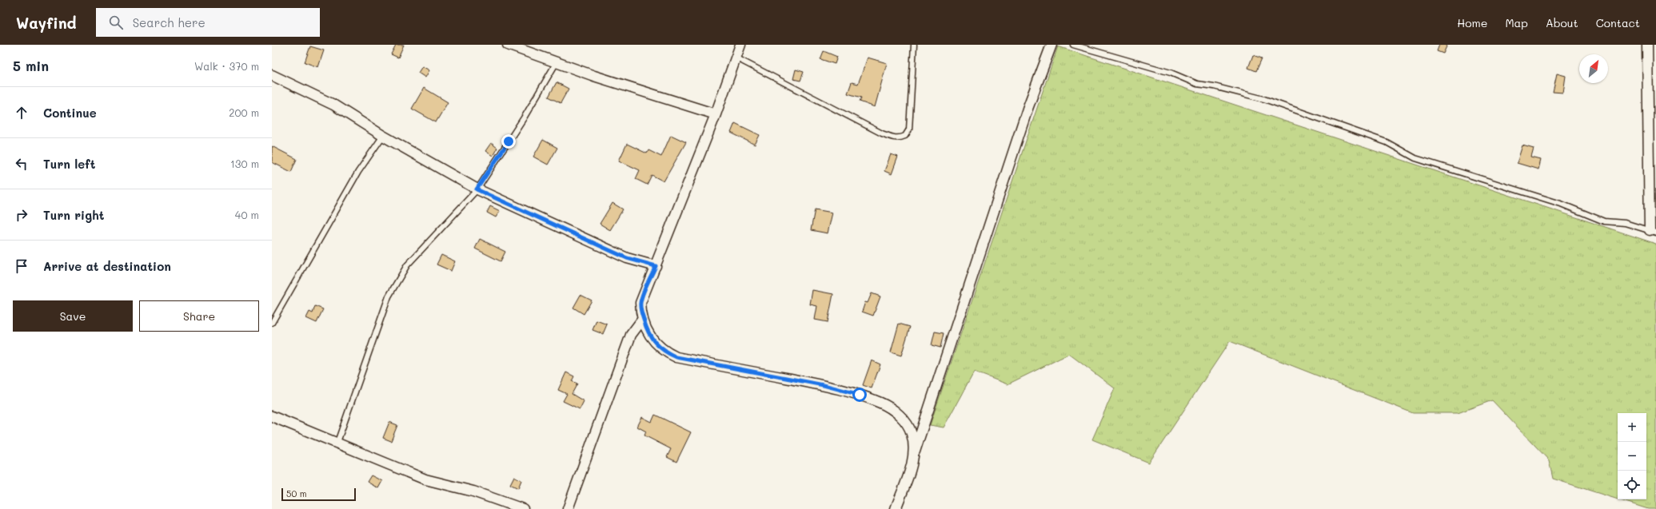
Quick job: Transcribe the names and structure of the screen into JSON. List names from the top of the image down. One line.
{"scale_bar":"50 m","north":"top right","page":{"header":"Wayfind","search":"Search here","nav":["Home","Map","About","Contact"],"heading":["5 min","Walk · 370 m"],"list":[["Continue","200 m"],["Turn left","130 m"],["Turn right","40 m"],"Arrive at destination"],"buttons":["Save","Share"],"map_buttons":["+","−"],"scale":"50 m"}}
